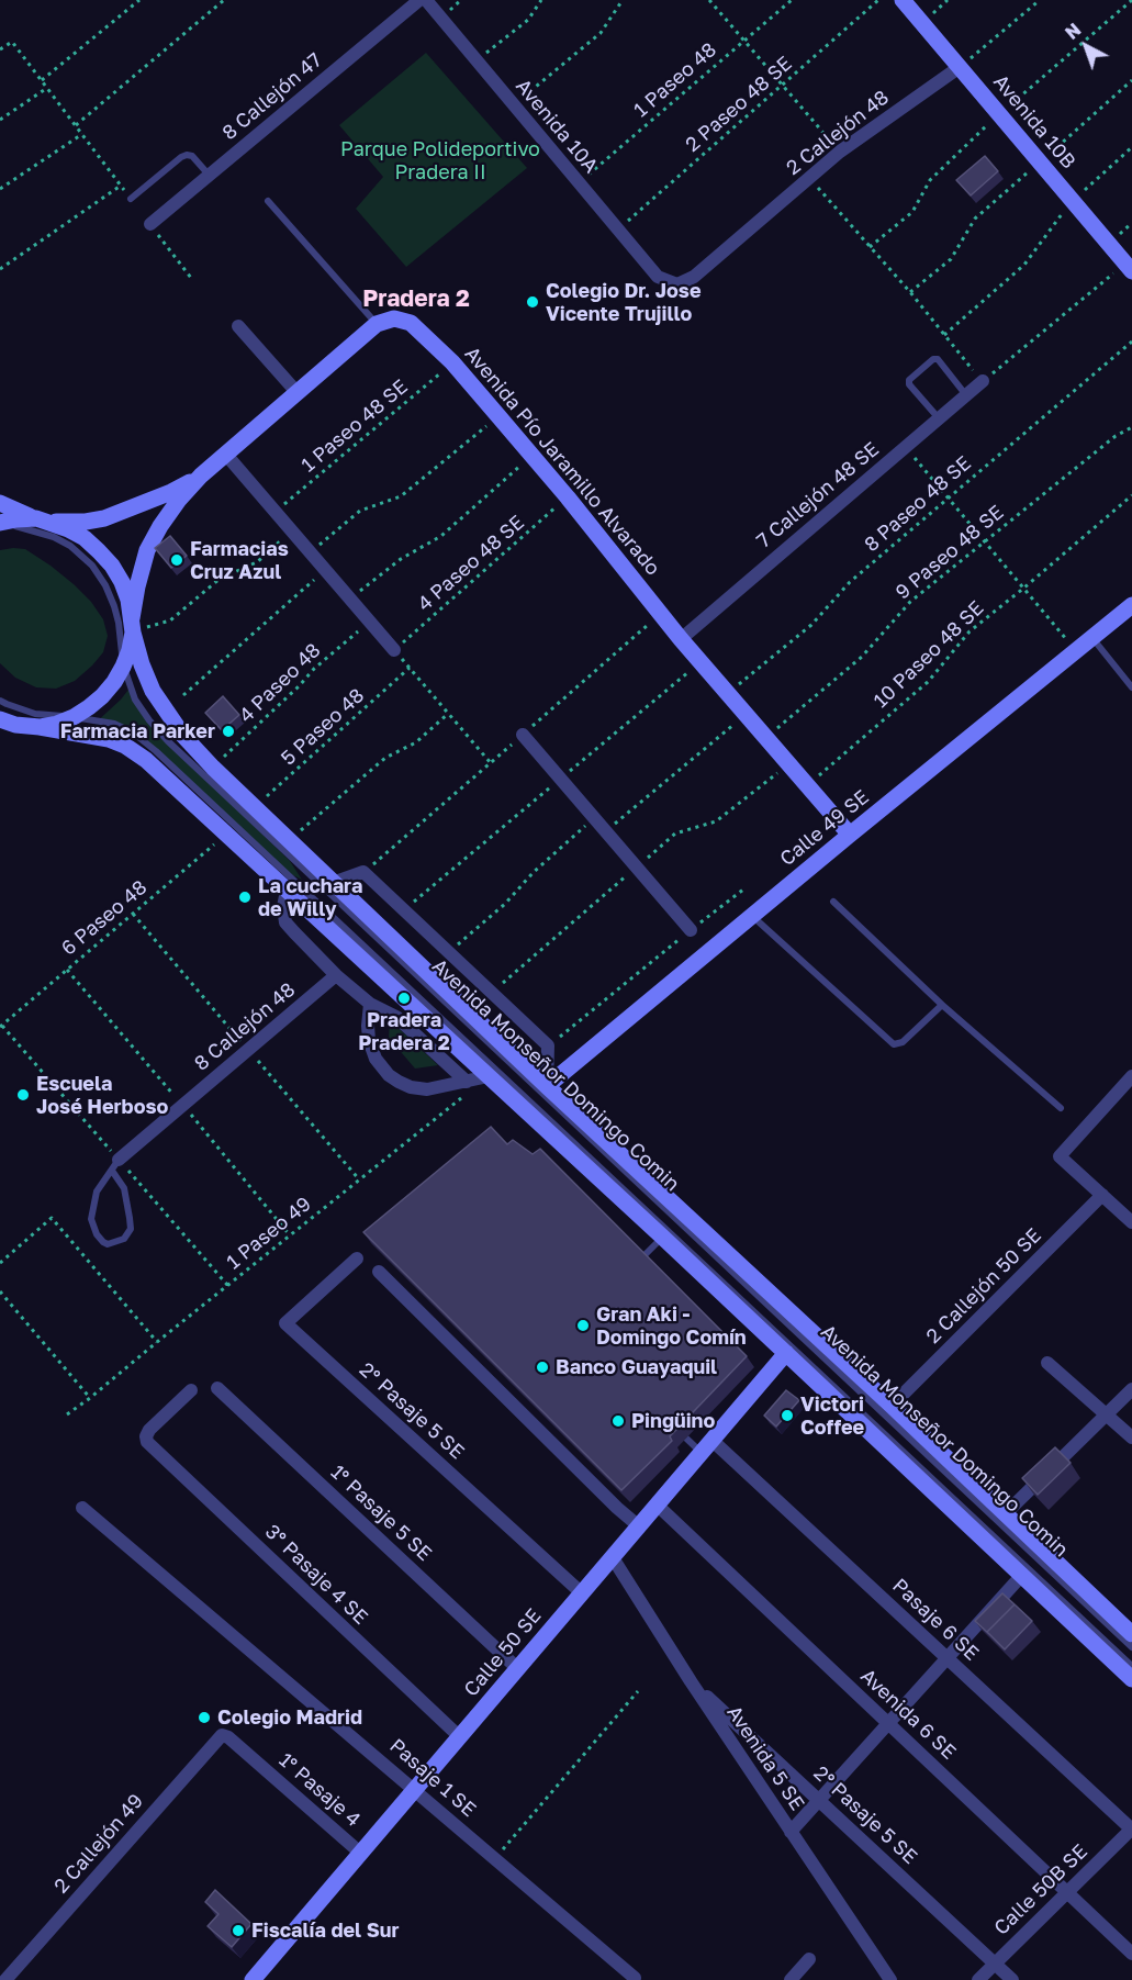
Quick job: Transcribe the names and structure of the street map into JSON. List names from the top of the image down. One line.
{"streets":{"main road":["Avenida 10B","Avenida Pío Jaramillo Alvarado","Calle 49 SE","Avenida Monseñor Domingo Comin","Calle 50 SE"],"street":["8 Callejón 47","Avenida 10A","2 Callejón 48","7 Callejón 48 SE","8 Callejón 48","2 Callejón 50 SE","2° Pasaje 5 SE","1° Pasaje 5 SE","3° Pasaje 4 SE","Pasaje 6 SE","Avenida 6 SE","Avenida 5 SE","Pasaje 1 SE","1° Pasaje 4","2 Callejón 49","Calle 50B SE"],"path":["1 Paseo 48","2 Paseo 48 SE","1 Paseo 48 SE","8 Paseo 48 SE","9 Paseo 48 SE","4 Paseo 48 SE","10 Paseo 48 SE","4 Paseo 48","5 Paseo 48","6 Paseo 48","1 Paseo 49"]},"crossings":[["1 Paseo 48","Avenida 10A"],["2 Paseo 48 SE","Avenida 10A"],["Avenida 10B","2 Callejón 48"],["Avenida 10A","2 Callejón 48"],["1 Paseo 48 SE","Avenida Pío Jaramillo Alvarado"],["Avenida Pío Jaramillo Alvarado","7 Callejón 48 SE"],["Avenida Pío Jaramillo Alvarado","8 Paseo 48 SE"],["Avenida Pío Jaramillo Alvarado","9 Paseo 48 SE"],["Avenida Pío Jaramillo Alvarado","4 Paseo 48 SE"],["Avenida Pío Jaramillo Alvarado","10 Paseo 48 SE"],["Avenida Pío Jaramillo Alvarado","Calle 49 SE"],["4 Paseo 48","Avenida Monseñor Domingo Comin"],["5 Paseo 48","Avenida Monseñor Domingo Comin"],["Calle 49 SE","Avenida Monseñor Domingo Comin"],["Avenida Monseñor Domingo Comin","2 Callejón 50 SE"],["2° Pasaje 5 SE","Calle 50 SE"],["2° Pasaje 5 SE","Avenida 5 SE"],["2° Pasaje 5 SE","Calle 50B SE"],["1° Pasaje 5 SE","Calle 50 SE"],["3° Pasaje 4 SE","Calle 50 SE"],["Pasaje 6 SE","Calle 50 SE"],["Pasaje 6 SE","Calle 50B SE"],["Calle 50 SE","Avenida 6 SE"],["Calle 50 SE","Avenida 5 SE"],["Calle 50 SE","Pasaje 1 SE"],["Calle 50 SE","1° Pasaje 4"],["Avenida 6 SE","Calle 50B SE"],["1° Pasaje 4","2 Callejón 49"]],"districts":["Pradera 2"],"parks":["Parque Polideportivo Pradera II"],"places":["Colegio Dr. Jose Vicente Trujillo","Farmacias Cruz Azul","Farmacia Parker","La cuchara de Willy","Pradera Pradera 2","Escuela José Herboso","Gran Aki - Domingo Comín","Banco Guayaquil","Victori Coffee","Pingüino","Colegio Madrid","Fiscalía del Sur"],"north":"top left"}
